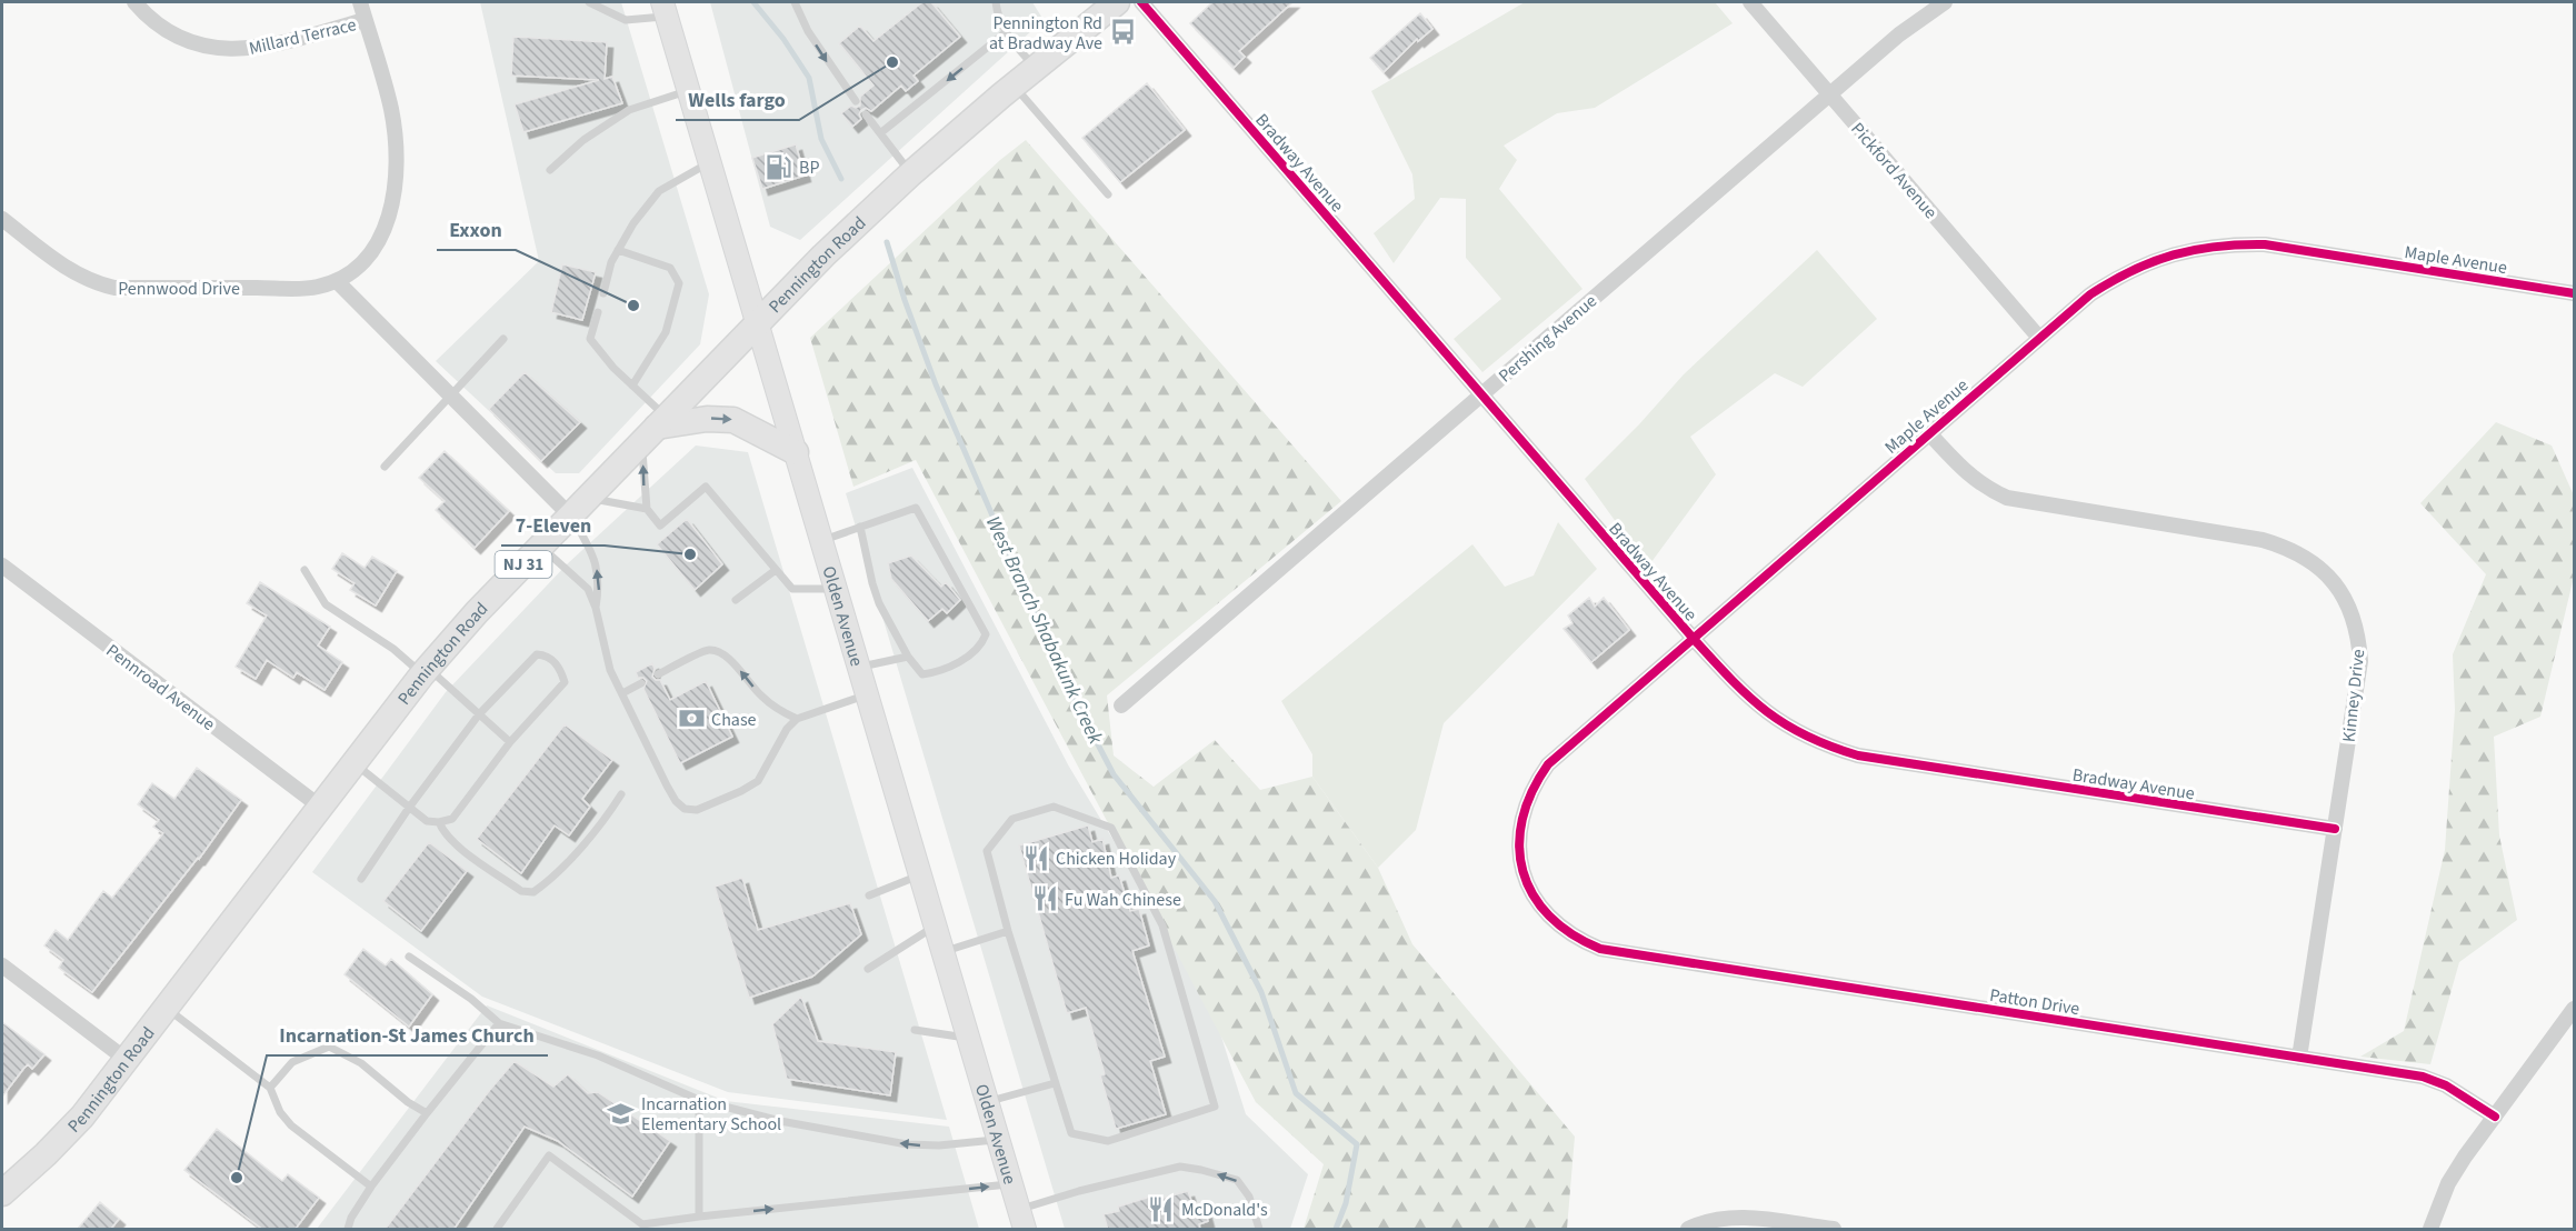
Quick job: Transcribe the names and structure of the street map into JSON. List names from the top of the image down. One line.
{"streets":{"main road":["Pennington Road","NJ 31","Olden Avenue"],"street":["Millard Terrace","Bradway Avenue","Pickford Avenue","Maple Avenue","Pennwood Drive","Pershing Avenue","Pennroad Avenue","Kinney Drive","Patton Drive"]},"crossings":[["Millard Terrace","Pennwood Drive"],["Bradway Avenue","Maple Avenue"],["Bradway Avenue","Pershing Avenue"],["Bradway Avenue","Kinney Drive"],["Pickford Avenue","Maple Avenue"],["Pickford Avenue","Pershing Avenue"],["Maple Avenue","Kinney Drive"],["Maple Avenue","Patton Drive"],["Pennington Road","Olden Avenue"],["Pennington Road","Pennroad Avenue"],["Kinney Drive","Patton Drive"]],"water":["West Branch Shabakunk Creek"],"places":{"bus stop":["Pennington Rd at Bradway Ave"],"other":["Wells fargo","Exxon","7-Eleven","Incarnation-St James Church"],"fuel station":["BP"],"bank":["Chase"],"restaurant":["Chicken Holiday","Fu Wah Chinese","McDonald's"],"school or university":["Incarnation Elementary School"]}}
